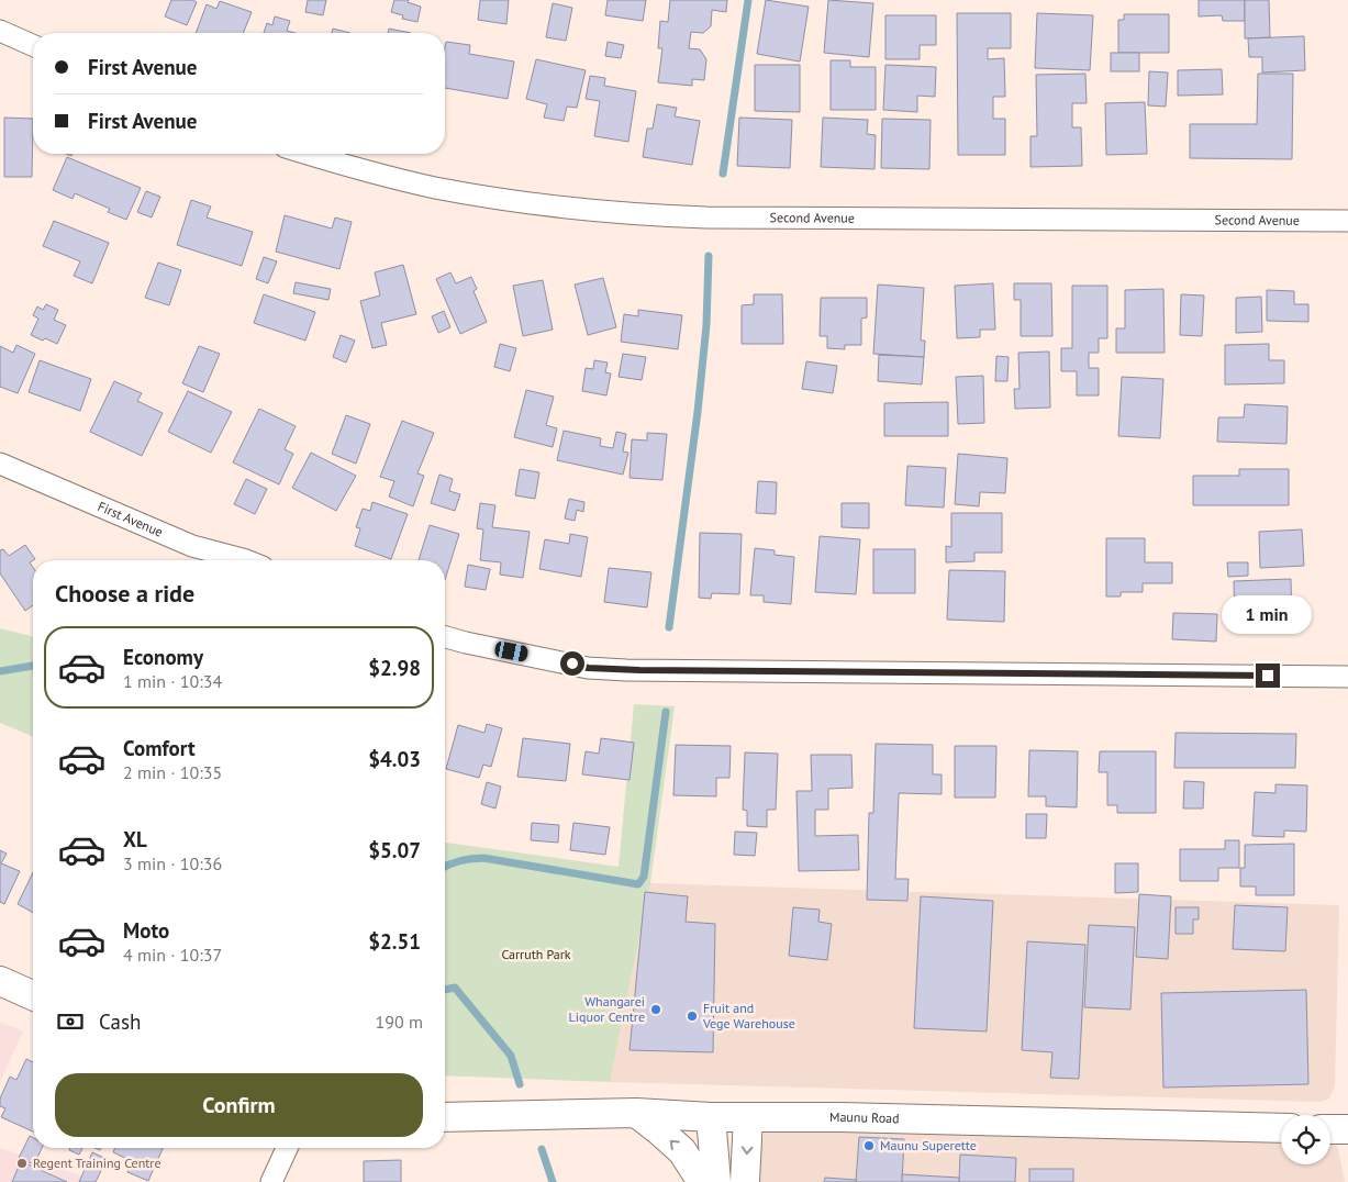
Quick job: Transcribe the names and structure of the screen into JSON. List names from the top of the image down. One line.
{"streets":{"main road":["Maunu Road"],"street":["Second Avenue","First Avenue"]},"parks":["Carruth Park"],"places":["Whangarei Liquor Centre","Fruit and Vege Warehouse","Maunu Superette","Regent Training Centre"],"page":{"banner":["First Avenue","First Avenue"],"heading":"Choose a ride","bubble":"1 min","list":[{"name":"Economy","note":"1 min · 10:34","value":"$2.98"},{"name":"Comfort","note":"2 min · 10:35","value":"$4.03"},{"name":"XL","note":"3 min · 10:36","value":"$5.07"},{"name":"Moto","note":"4 min · 10:37","value":"$2.51"}],"pay":["Cash","190 m"],"buttons":"Confirm"}}
